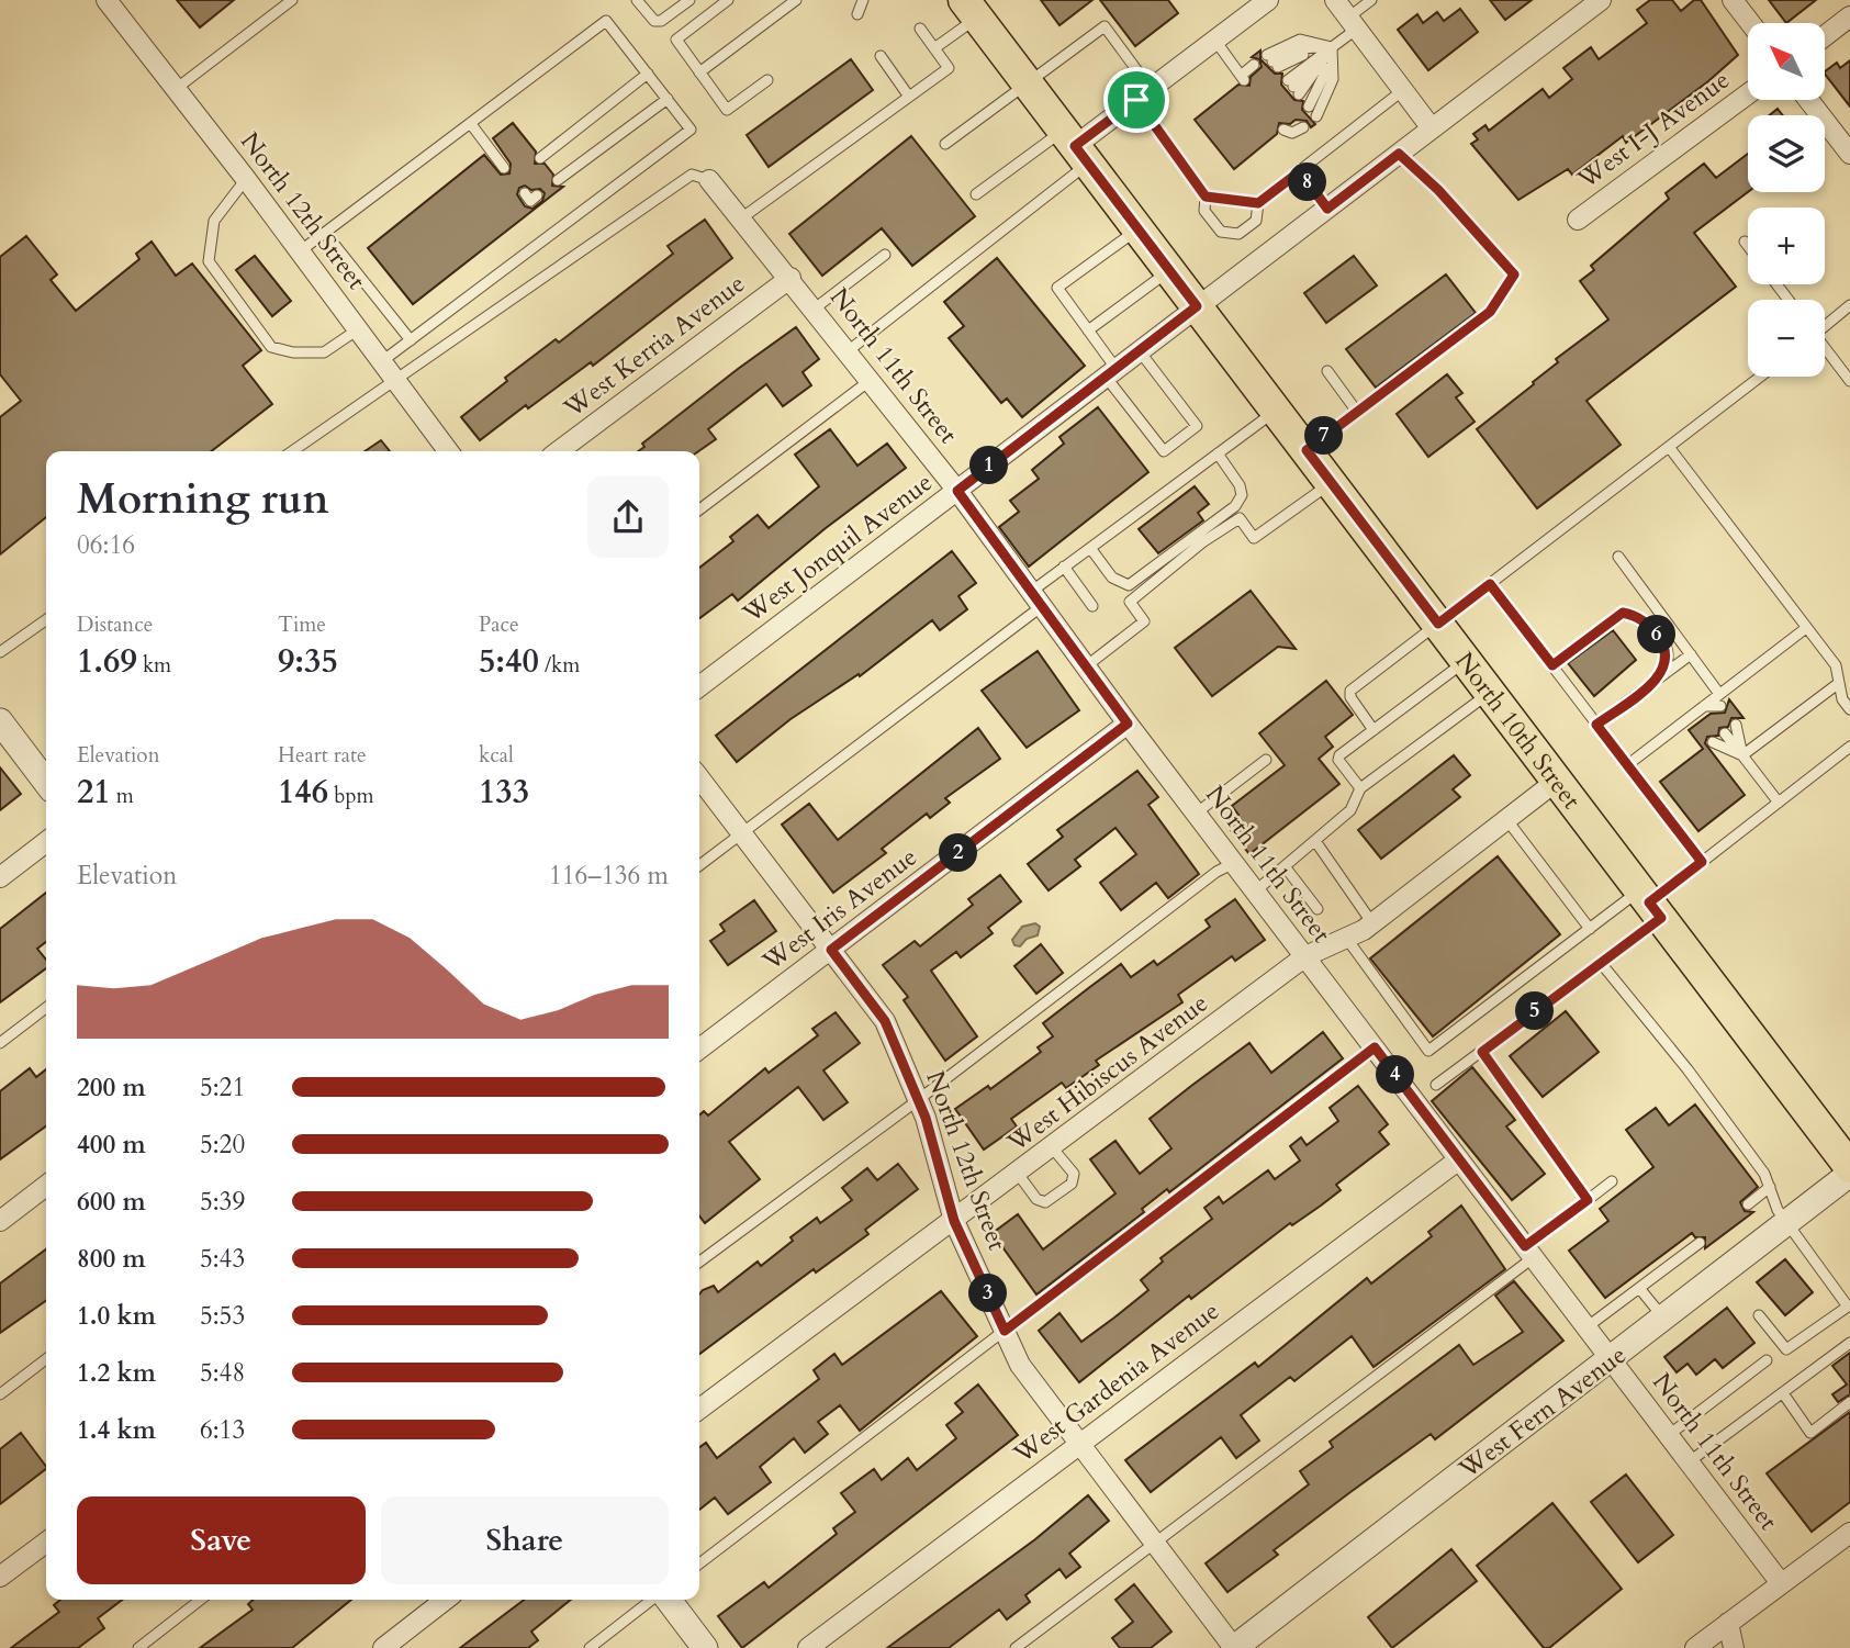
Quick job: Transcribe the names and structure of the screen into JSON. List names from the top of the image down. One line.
{"streets":{"main road":["North 10th Street"],"street":["West I-J Avenue","North 12th Street","West Kerria Avenue","North 11th Street","West Jonquil Avenue","West Iris Avenue","West Hibiscus Avenue","West Gardenia Avenue","West Fern Avenue"]},"crossings":[["North 12th Street","West Iris Avenue"],["North 12th Street","West Hibiscus Avenue"],["North 12th Street","West Gardenia Avenue"],["North 12th Street","West Fern Avenue"],["West Kerria Avenue","North 11th Street"],["North 11th Street","West Jonquil Avenue"],["North 11th Street","West Iris Avenue"],["North 11th Street","West Hibiscus Avenue"],["North 11th Street","West Gardenia Avenue"],["North 11th Street","West Fern Avenue"],["West Jonquil Avenue","North 10th Street"],["North 10th Street","West Hibiscus Avenue"]],"north":"top left","page":{"map_buttons":["+","−"],"pins":["8","7","1","6","2","5","4","3"],"heading":["Morning run","06:16"],"stats":[["Distance","1.69 km"],["Time","9:35"],["Pace","5:40 /km"],["Elevation","21 m"],["Heart rate","146 bpm"],["kcal","133"]],"chart":["Elevation","116–136 m"],"list":[{"name":"200 m","note":"5:21"},{"name":"400 m","note":"5:20"},{"name":"600 m","note":"5:39"},{"name":"800 m","note":"5:43"},{"name":"1.0 km","note":"5:53"},{"name":"1.2 km","note":"5:48"},{"name":"1.4 km","note":"6:13"}],"buttons":["Save","Share"]}}
